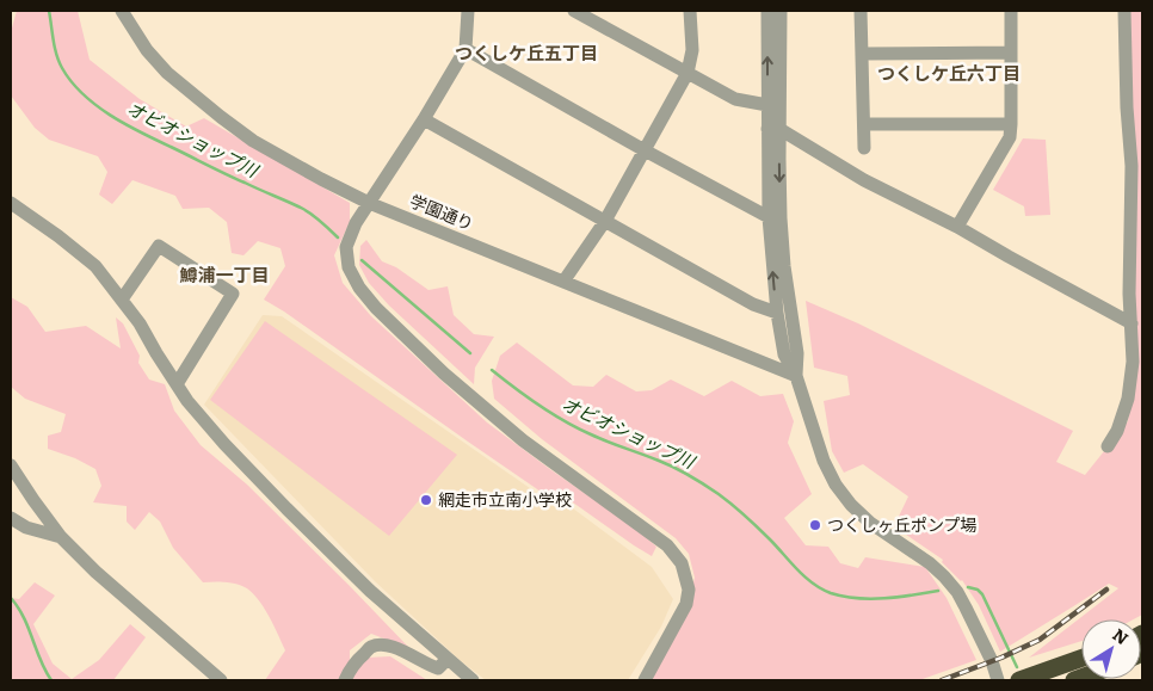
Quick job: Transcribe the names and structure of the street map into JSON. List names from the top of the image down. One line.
{"streets":{"street":["学園通り"]},"districts":["つくしケ丘五丁目","つくしケ丘六丁目","鱒浦一丁目"],"water":["オビオショップ川"],"places":["網走市立南小学校","つくしヶ丘ポンプ場"],"north":"top right"}
